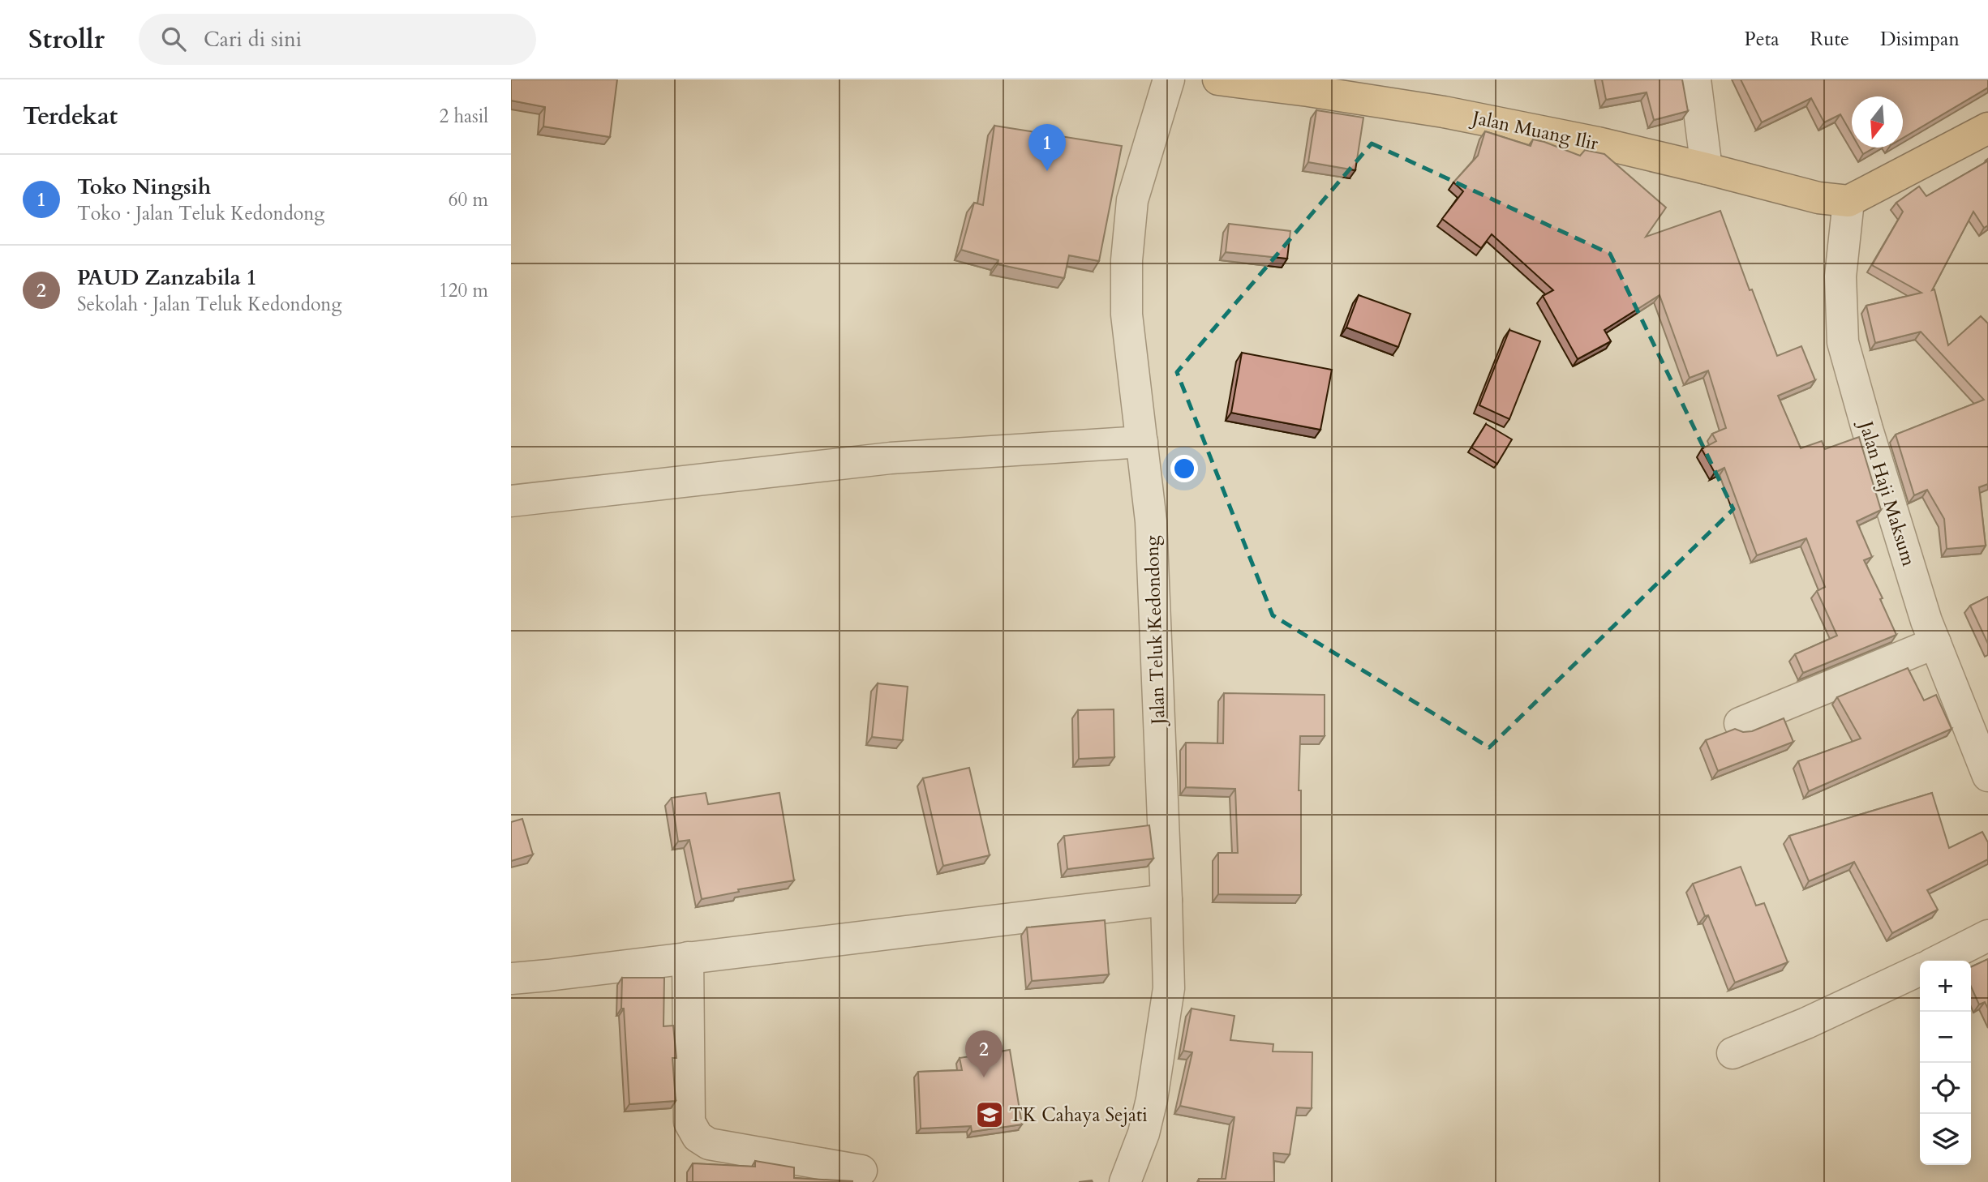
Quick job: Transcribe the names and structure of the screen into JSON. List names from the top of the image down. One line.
{"streets":{"main road":["Jalan Muang Ilir"],"street":["Jalan Haji Maksum","Jalan Teluk Kedondong"]},"crossings":[["Jalan Muang Ilir","Jalan Haji Maksum"]],"places":{"school or university":["TK Cahaya Sejati"]},"north":"bottom","page":{"header":"Strollr","search":"Cari di sini","nav":["Peta","Rute","Disimpan"],"heading":["Terdekat","2 hasil"],"pins":["1","2"],"list":[{"mark":"1","name":"Toko Ningsih","note":"Toko · Jalan Teluk Kedondong","value":"60 m"},{"mark":"2","name":"PAUD Zanzabila 1","note":"Sekolah · Jalan Teluk Kedondong","value":"120 m"}],"map_buttons":["+","−"]}}
